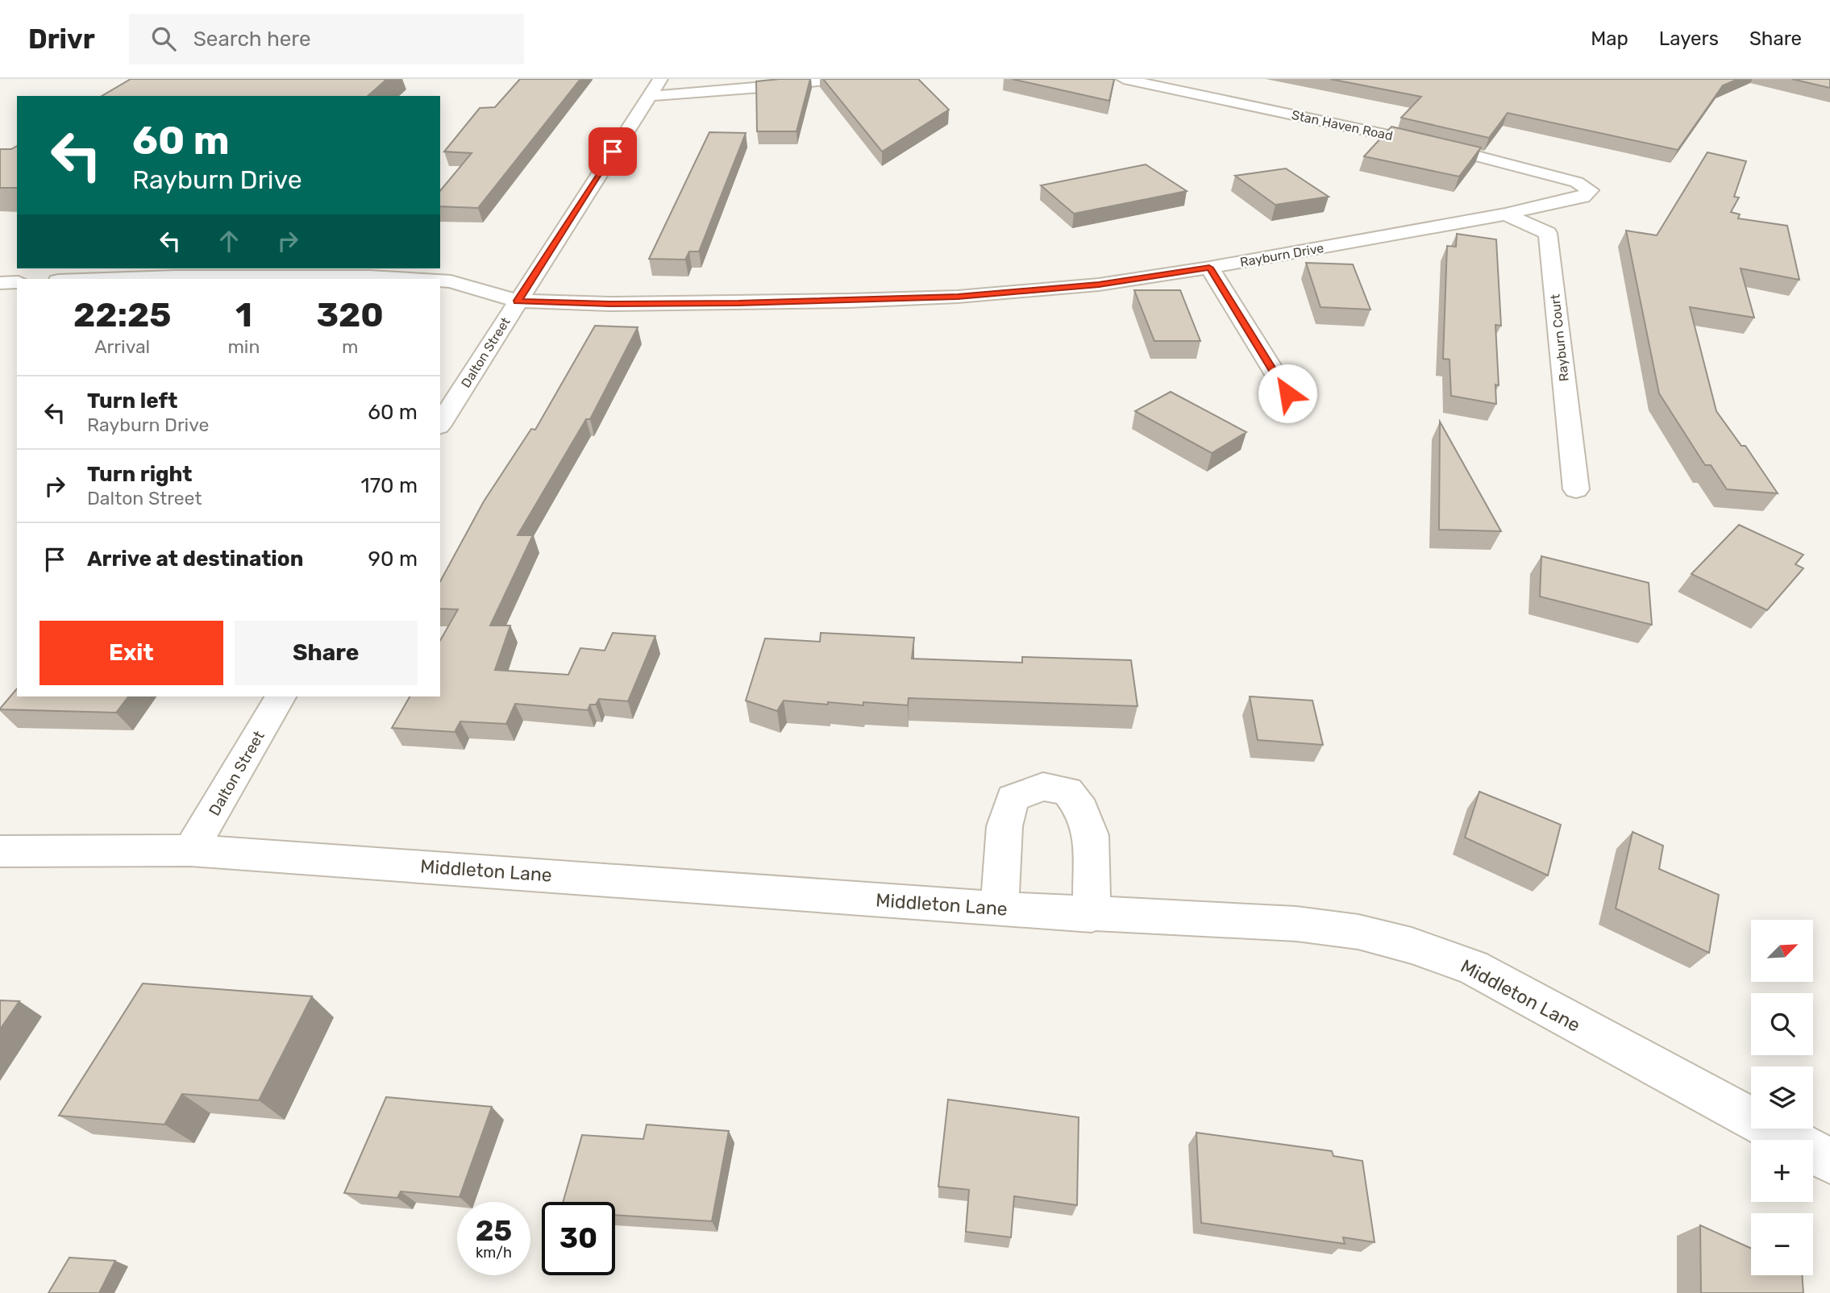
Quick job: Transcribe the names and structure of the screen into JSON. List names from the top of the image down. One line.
{"streets":{"street":["Stan Haven Road","Rayburn Drive","Rayburn Court","Dalton Street","Middleton Lane"]},"crossings":[["Stan Haven Road","Rayburn Drive"],["Rayburn Drive","Rayburn Court"],["Rayburn Drive","Dalton Street"],["Dalton Street","Middleton Lane"]],"north":"top right","page":{"header":"Drivr","search":"Search here","nav":["Map","Layers","Share"],"turn":["60 m","Rayburn Drive"],"eta":["22:25","Arrival","1","min","320","m"],"list":[{"name":"Turn left","note":"Rayburn Drive","value":"60 m"},{"name":"Turn right","note":"Dalton Street","value":"170 m"},{"name":"Arrive at destination","value":"90 m"}],"buttons":["Exit","Share"],"map_buttons":["+","−"],"speed":"25 km/h","limit":"30"}}
